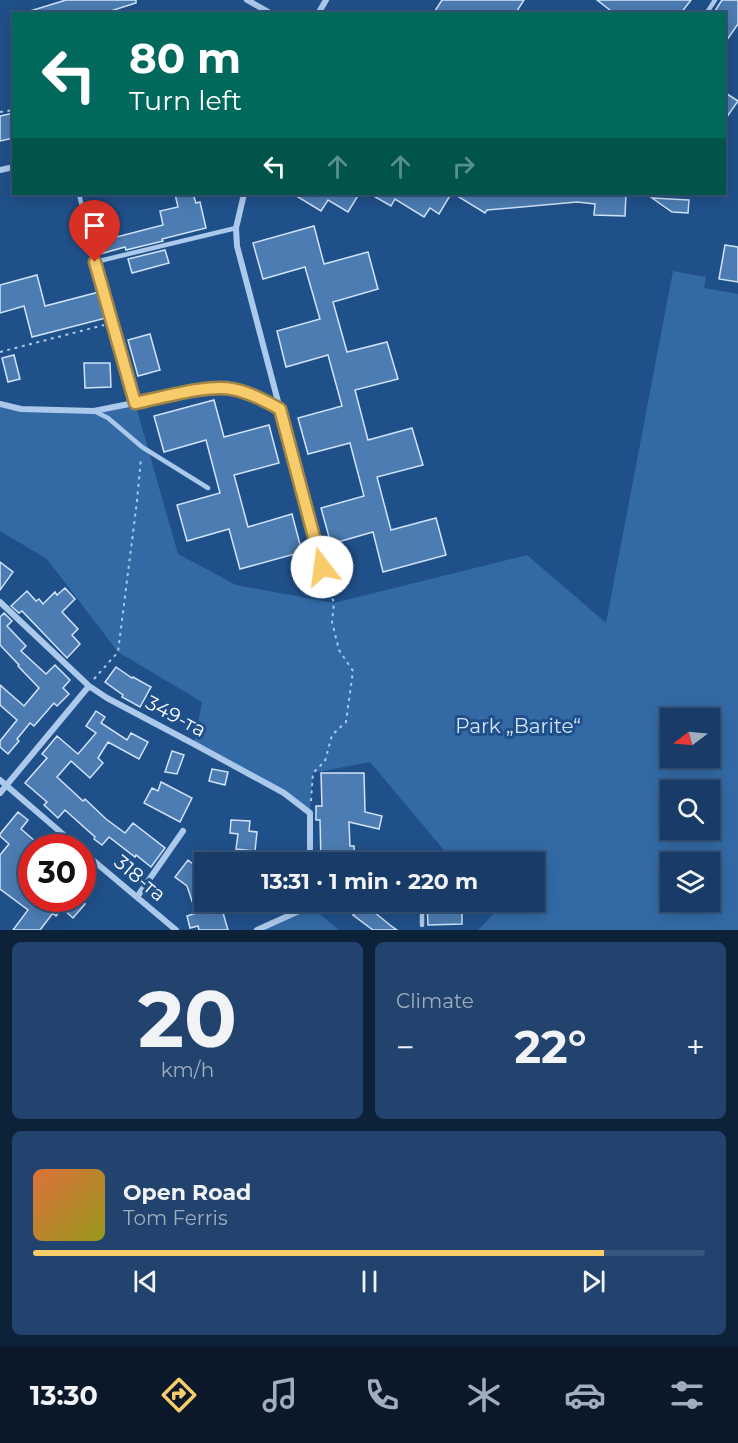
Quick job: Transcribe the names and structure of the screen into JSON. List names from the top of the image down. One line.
{"streets":{"street":["349-та","318-та"]},"parks":["Park „Barite“"],"north":"left","page":{"turn":["80 m","Turn left"],"limit":"30","trip":"13:31 · 1 min · 220 m","tile":[["20","km/h"],"Climate"],"heat":["−","22°","+"],"song":["Open Road","Tom Ferris"],"tabs":"13:30"}}
